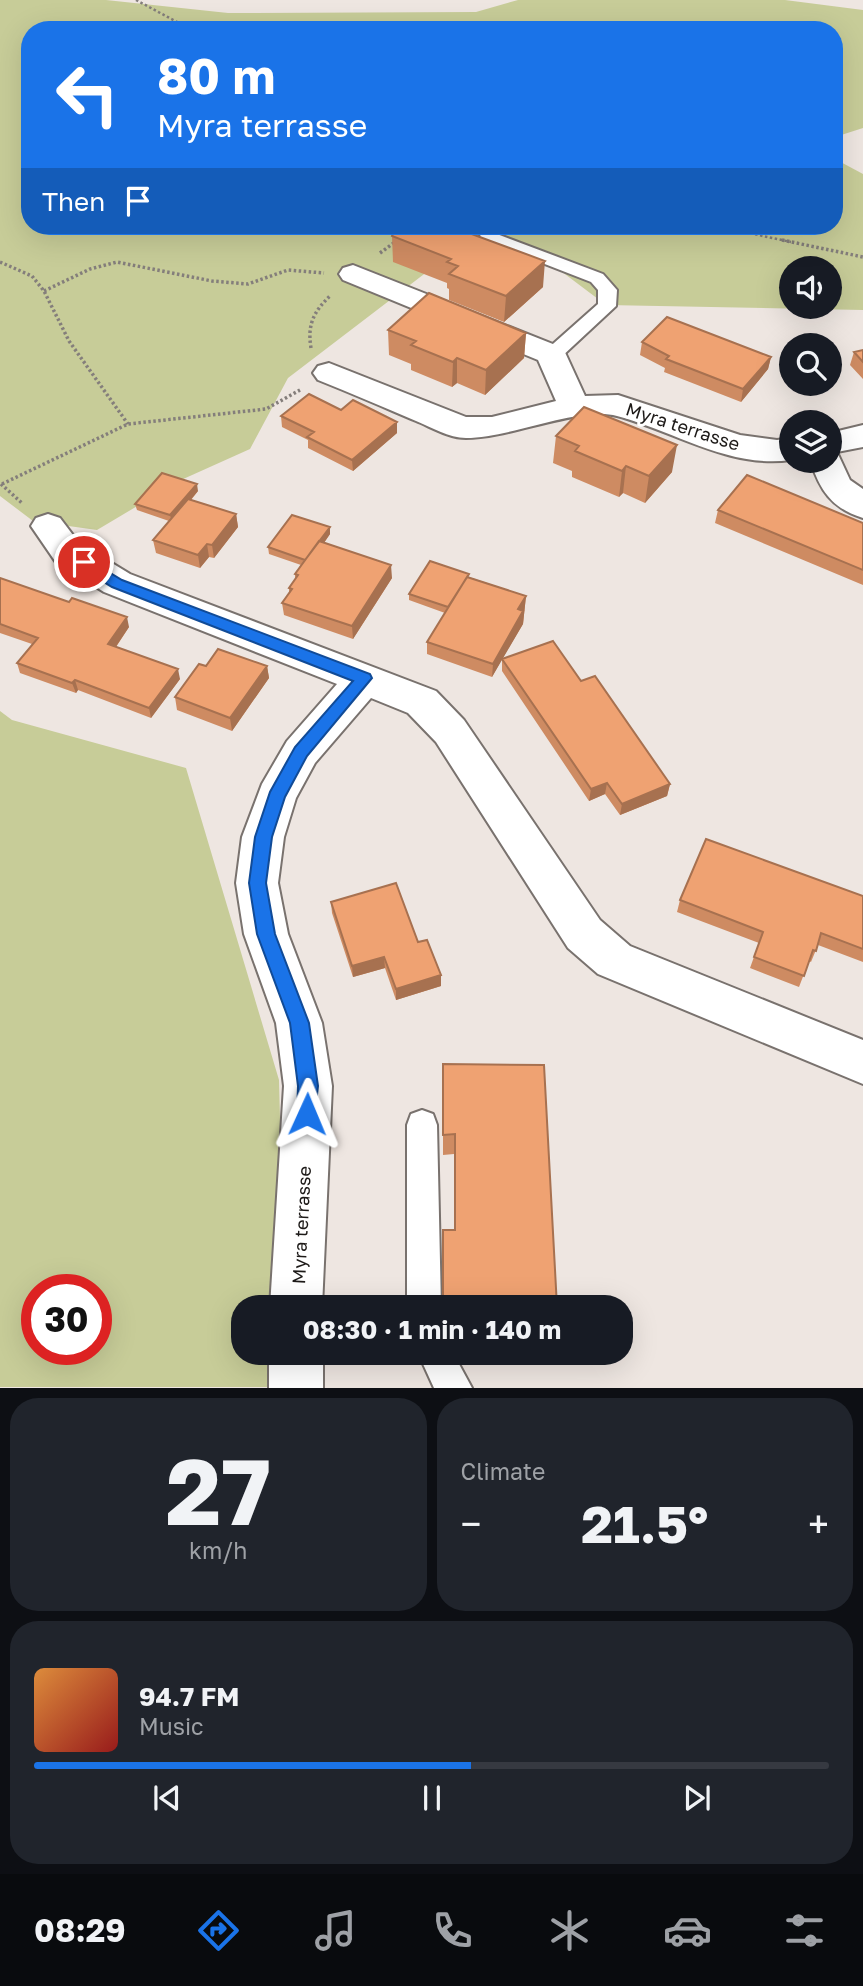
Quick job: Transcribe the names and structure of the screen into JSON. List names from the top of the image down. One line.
{"streets":{"street":["Myra terrasse"]},"page":{"turn":["80 m","Myra terrasse"],"then":"Then","limit":"30","trip":"08:30 · 1 min · 140 m","tile":[["27","km/h"],"Climate"],"heat":["−","21.5°","+"],"song":["94.7 FM","Music"],"tabs":"08:29"}}
